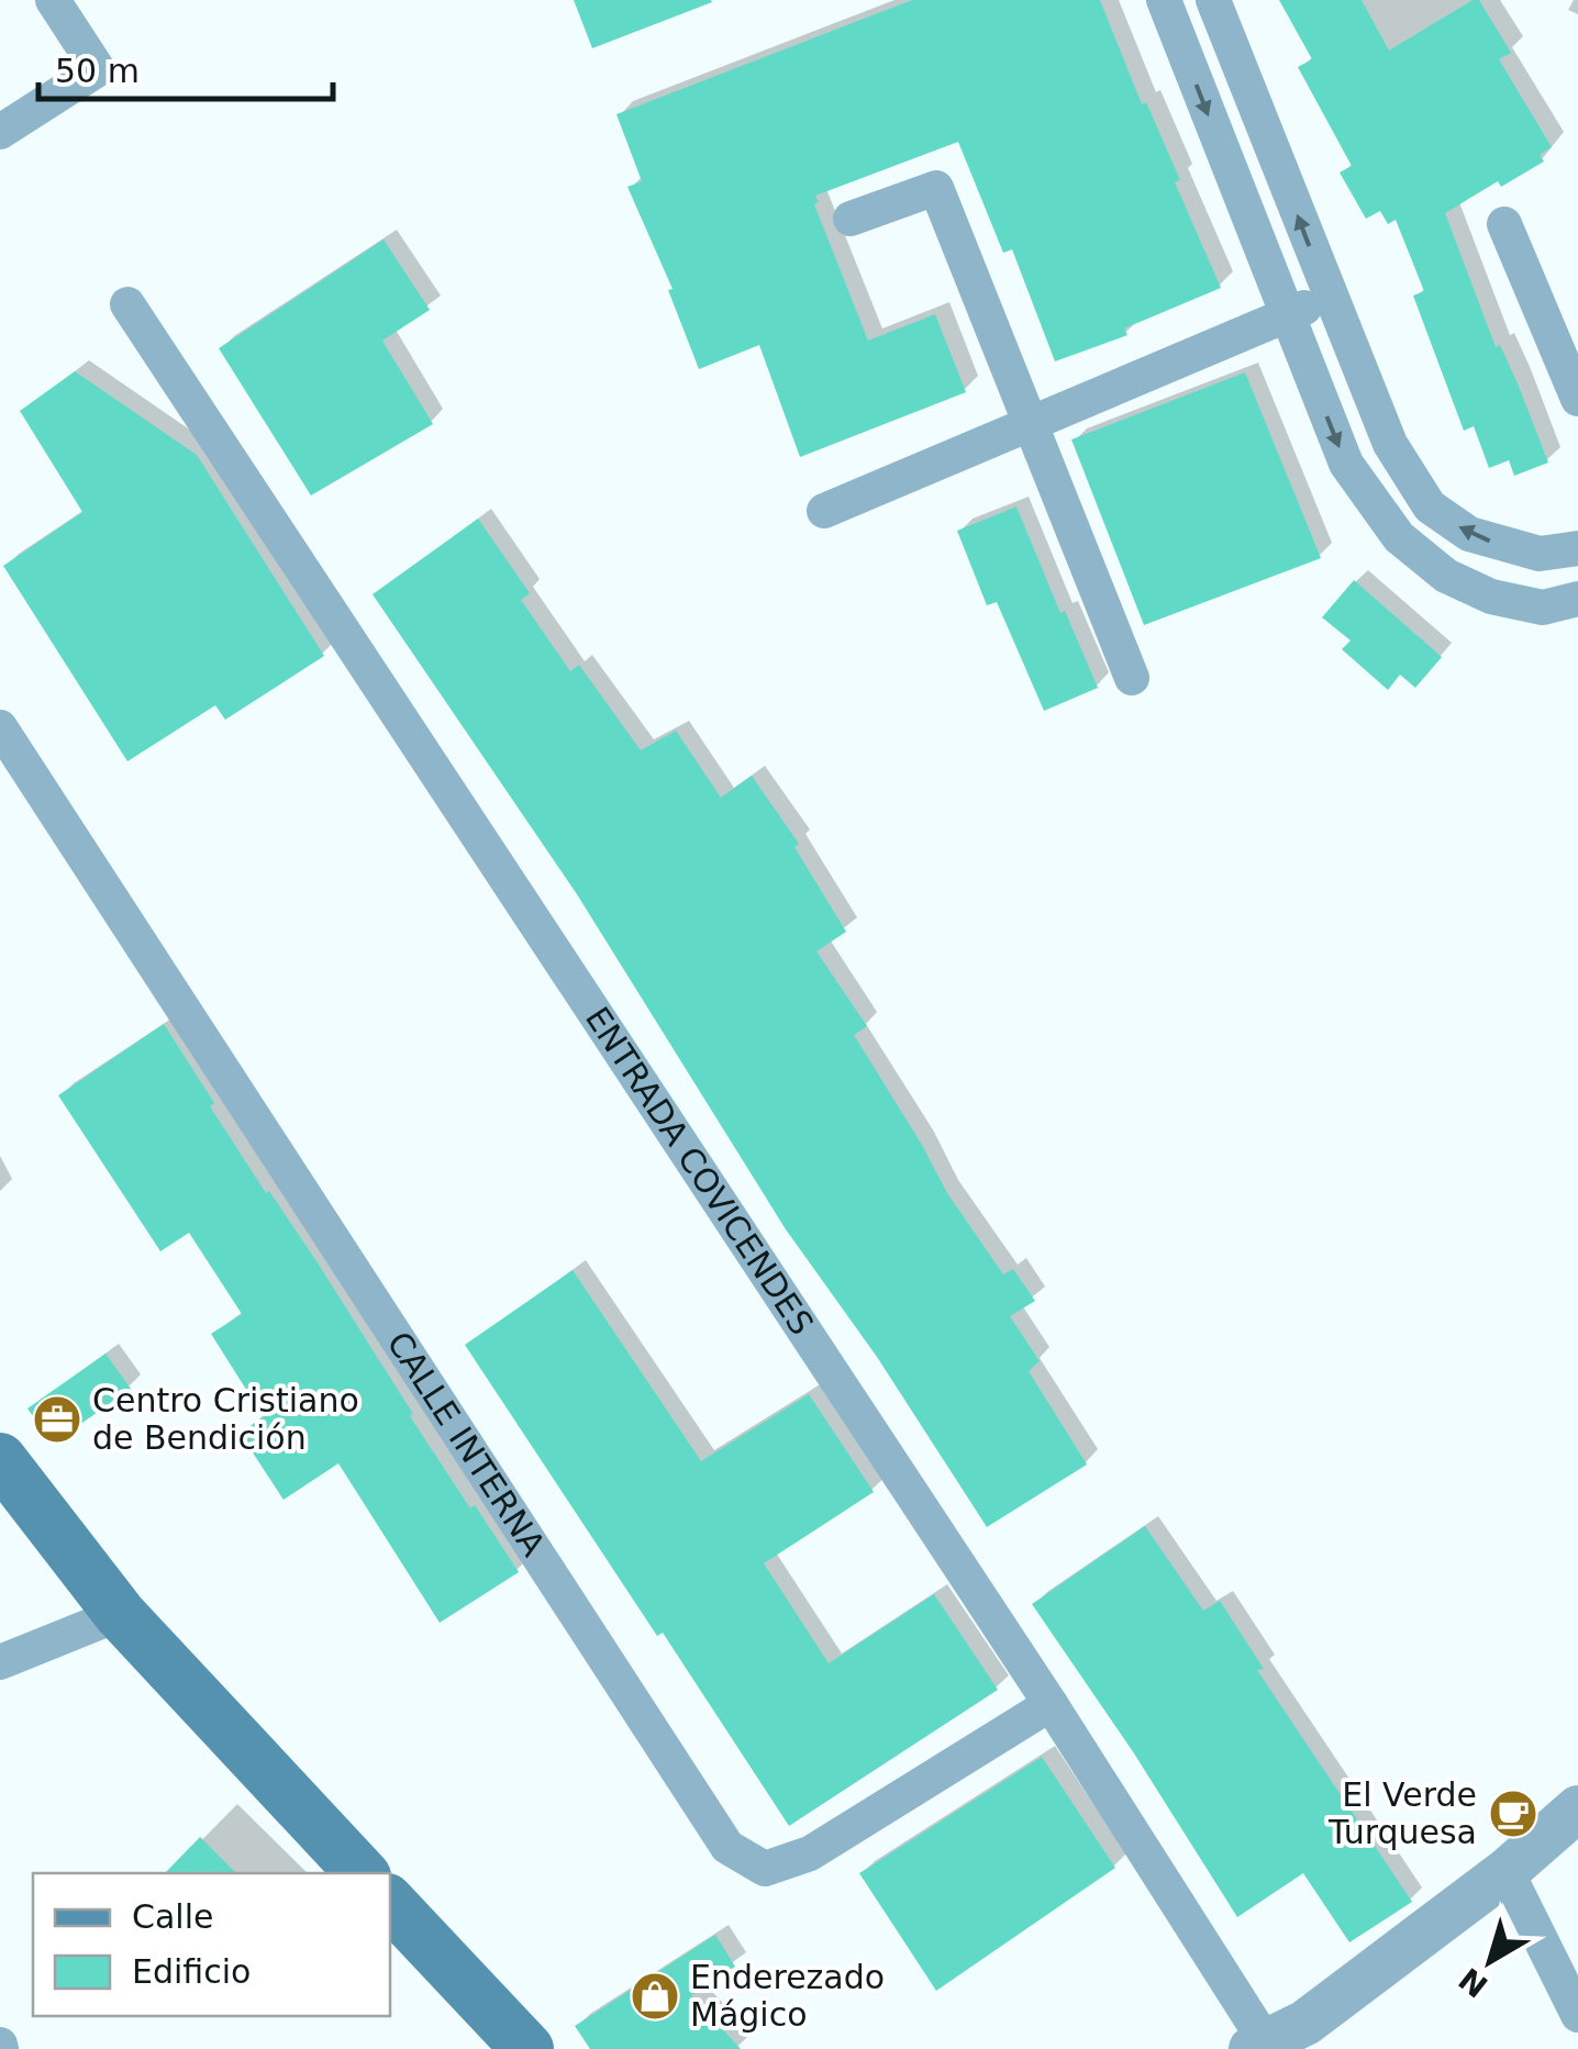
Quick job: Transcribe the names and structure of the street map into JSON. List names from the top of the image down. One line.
{"streets":{"street":["ENTRADA COVICENDES","CALLE INTERNA"]},"crossings":[["ENTRADA COVICENDES","CALLE INTERNA"]],"places":{"office":["Centro Cristiano de Bendición"],"cafe":["El Verde Turquesa"],"shop":["Enderezado Mágico"]},"legend":["Calle","Edificio"],"scale_bar":"50 m","north":"bottom left"}
